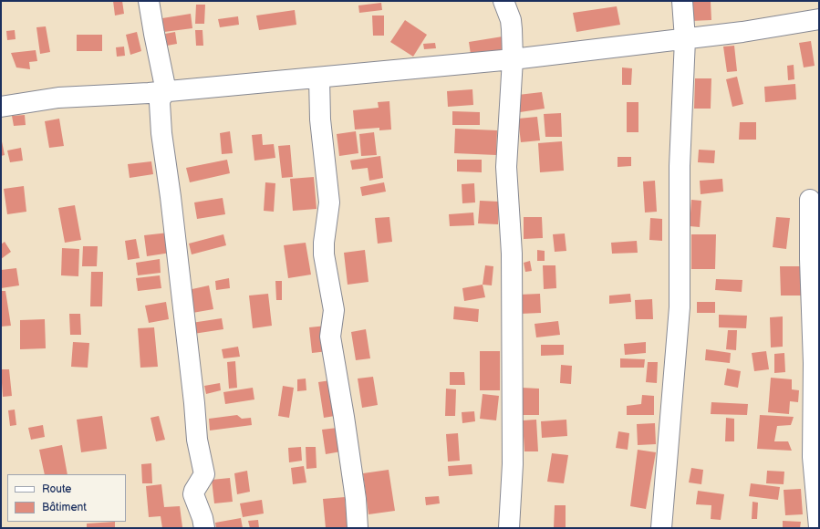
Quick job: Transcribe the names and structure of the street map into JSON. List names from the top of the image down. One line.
{"legend":["Route","Bâtiment"]}
